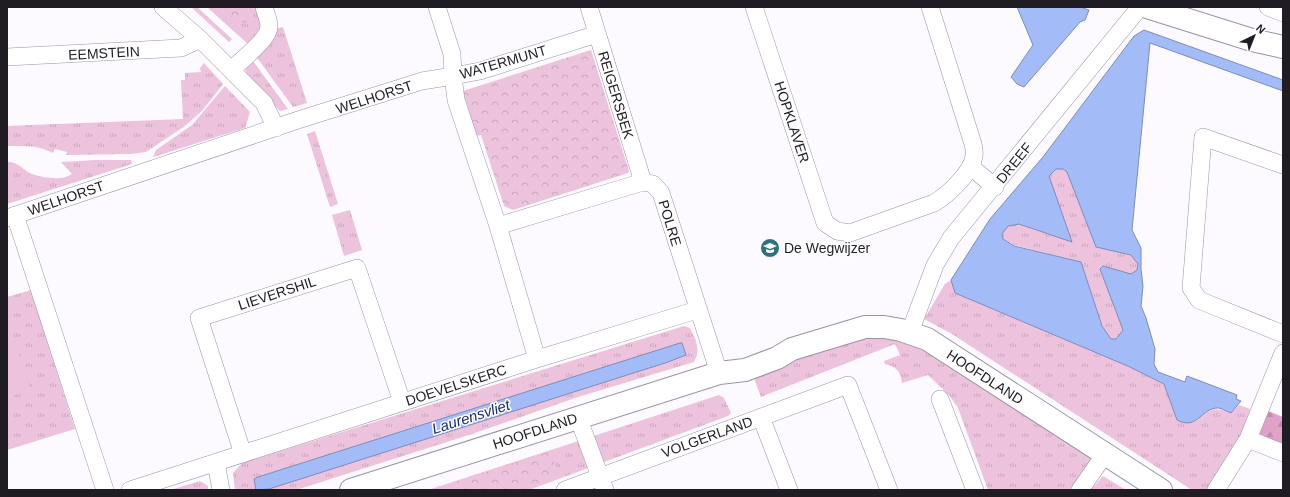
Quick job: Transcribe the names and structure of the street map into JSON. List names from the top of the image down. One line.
{"streets":{"street":["EEMSTEIN","WATERMUNT","REIGERSBEK","WELHORST","HOPKLAVER","DREEF","POLRE","LIEVERSHIL","HOOFDLAND","DOEVELSKERC","VOLGERLAND"]},"crossings":[["WATERMUNT","REIGERSBEK"],["WATERMUNT","WELHORST"],["REIGERSBEK","POLRE"],["DREEF","HOOFDLAND"],["POLRE","HOOFDLAND"],["POLRE","DOEVELSKERC"],["LIEVERSHIL","DOEVELSKERC"]],"water":["Laurensvliet"],"places":{"school or university":["De Wegwijzer"]},"north":"top right"}
